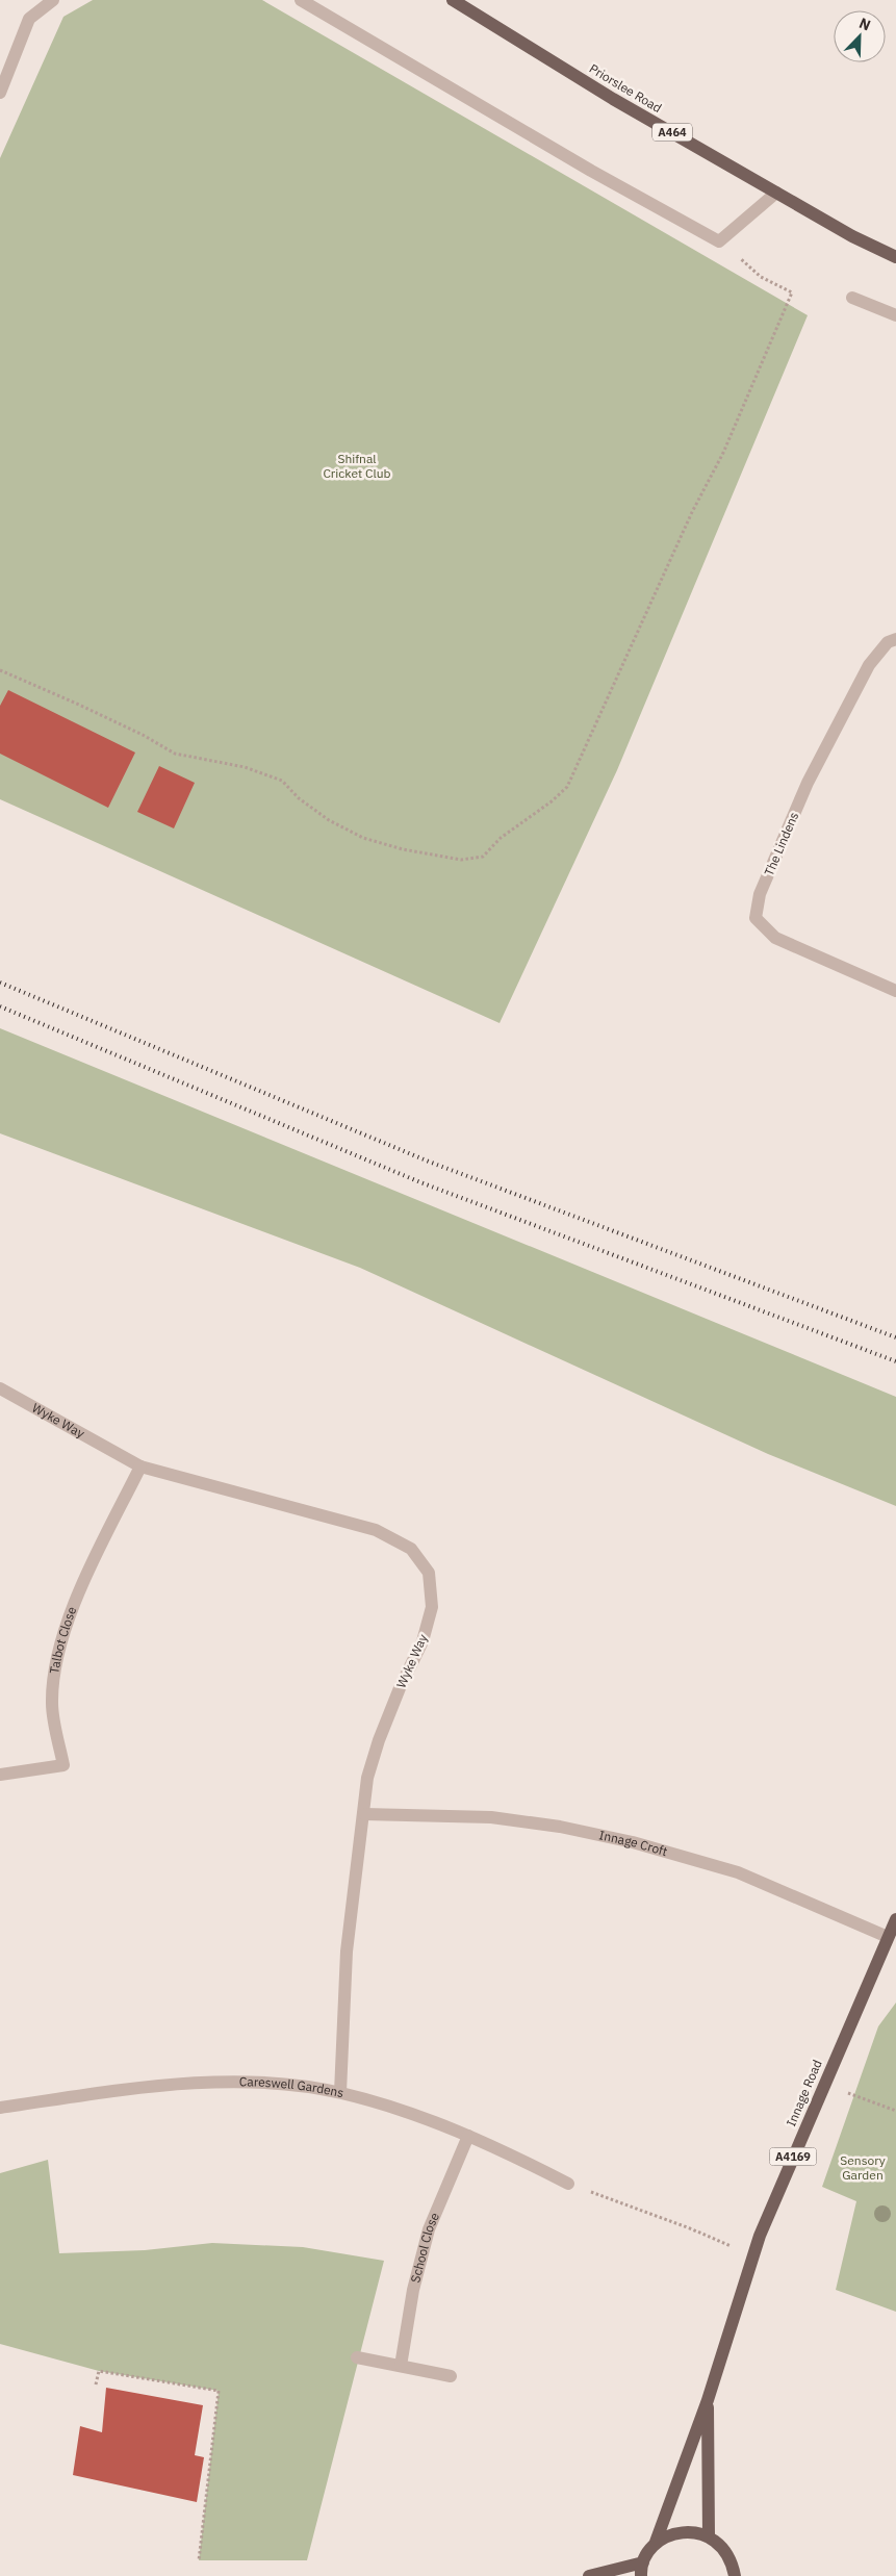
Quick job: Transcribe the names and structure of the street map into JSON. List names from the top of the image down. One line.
{"streets":{"main road":["Priorslee Road","A464","Innage Road","A4169"],"street":["The Lindens","Wyke Way","Talbot Close","Innage Croft","Careswell Gardens","School Close"]},"crossings":[["Wyke Way","Talbot Close"],["Wyke Way","Innage Croft"],["Wyke Way","Careswell Gardens"],["Innage Croft","Innage Road"],["Careswell Gardens","School Close"],["Innage Road","A4169"]],"parks":["Shifnal Cricket Club","Sensory Garden"],"north":"top right"}
